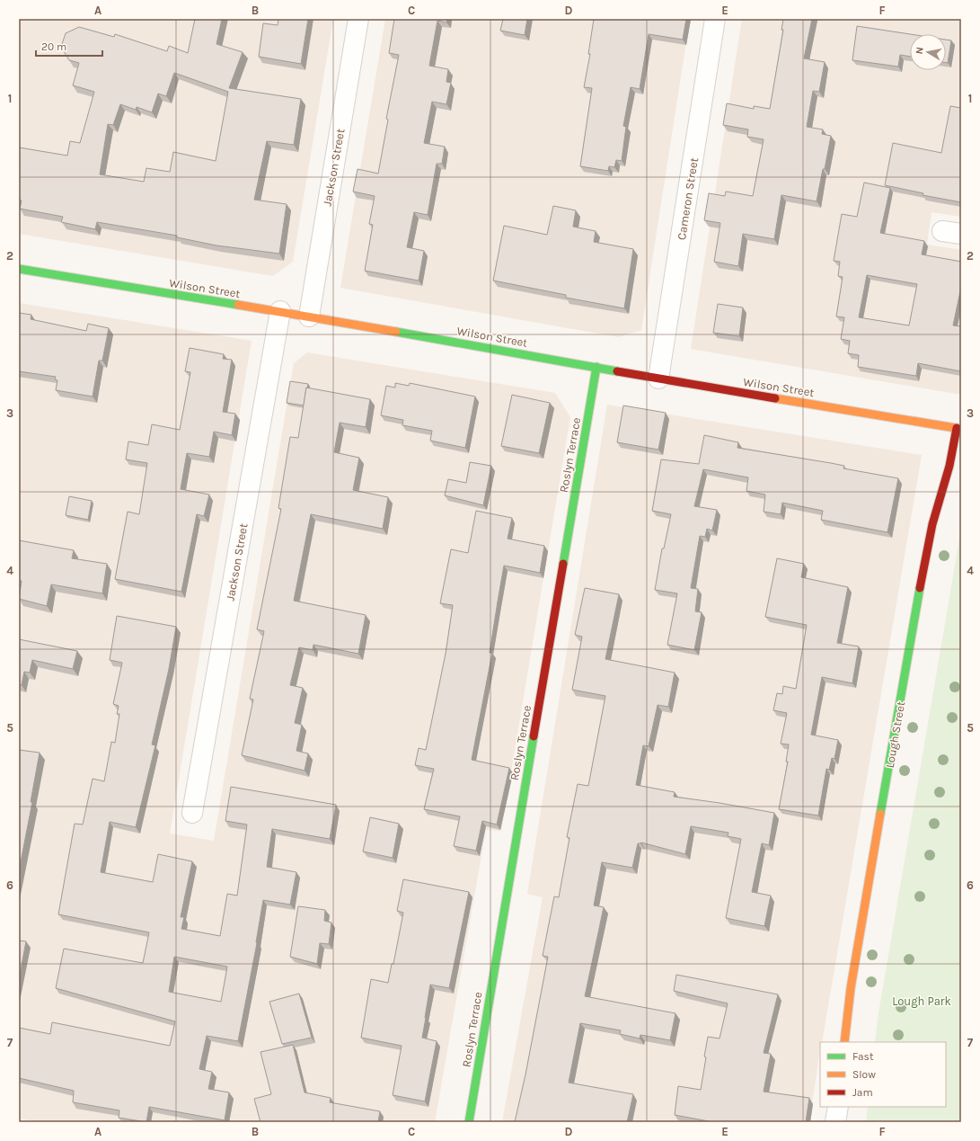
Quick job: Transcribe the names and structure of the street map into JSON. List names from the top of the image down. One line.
{"streets":{"street":["Jackson Street","Cameron Street","Wilson Street","Roslyn Terrace","Lough Street"]},"crossings":[["Jackson Street","Wilson Street"],["Cameron Street","Wilson Street"],["Wilson Street","Roslyn Terrace"],["Wilson Street","Lough Street"]],"parks":["Lough Park"],"legend":["Fast","Slow","Jam"],"scale_bar":"20 m","north":"left","grid":{"columns":["A","B","C","D","E","F"],"rows":["1","2","3","4","5","6","7"]}}
